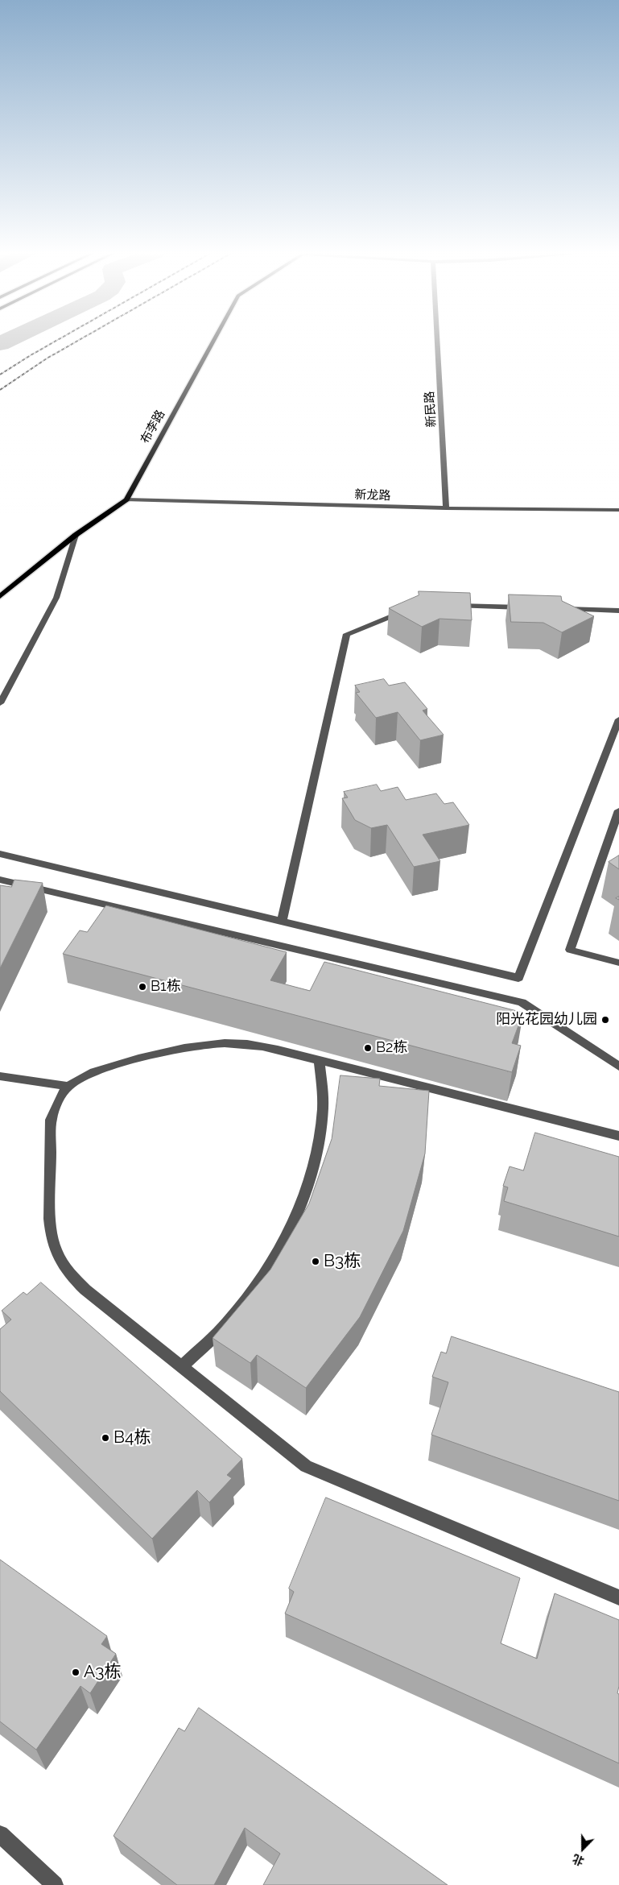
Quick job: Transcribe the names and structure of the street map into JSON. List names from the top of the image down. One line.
{"streets":{"main road":["布李路"],"street":["新民路","新龙路"]},"crossings":[["新民路","新龙路"],["布李路","新龙路"]],"places":["B1栋","阳光花园幼儿园","B2栋","B3栋","B4栋","A3栋"],"north":"bottom"}
